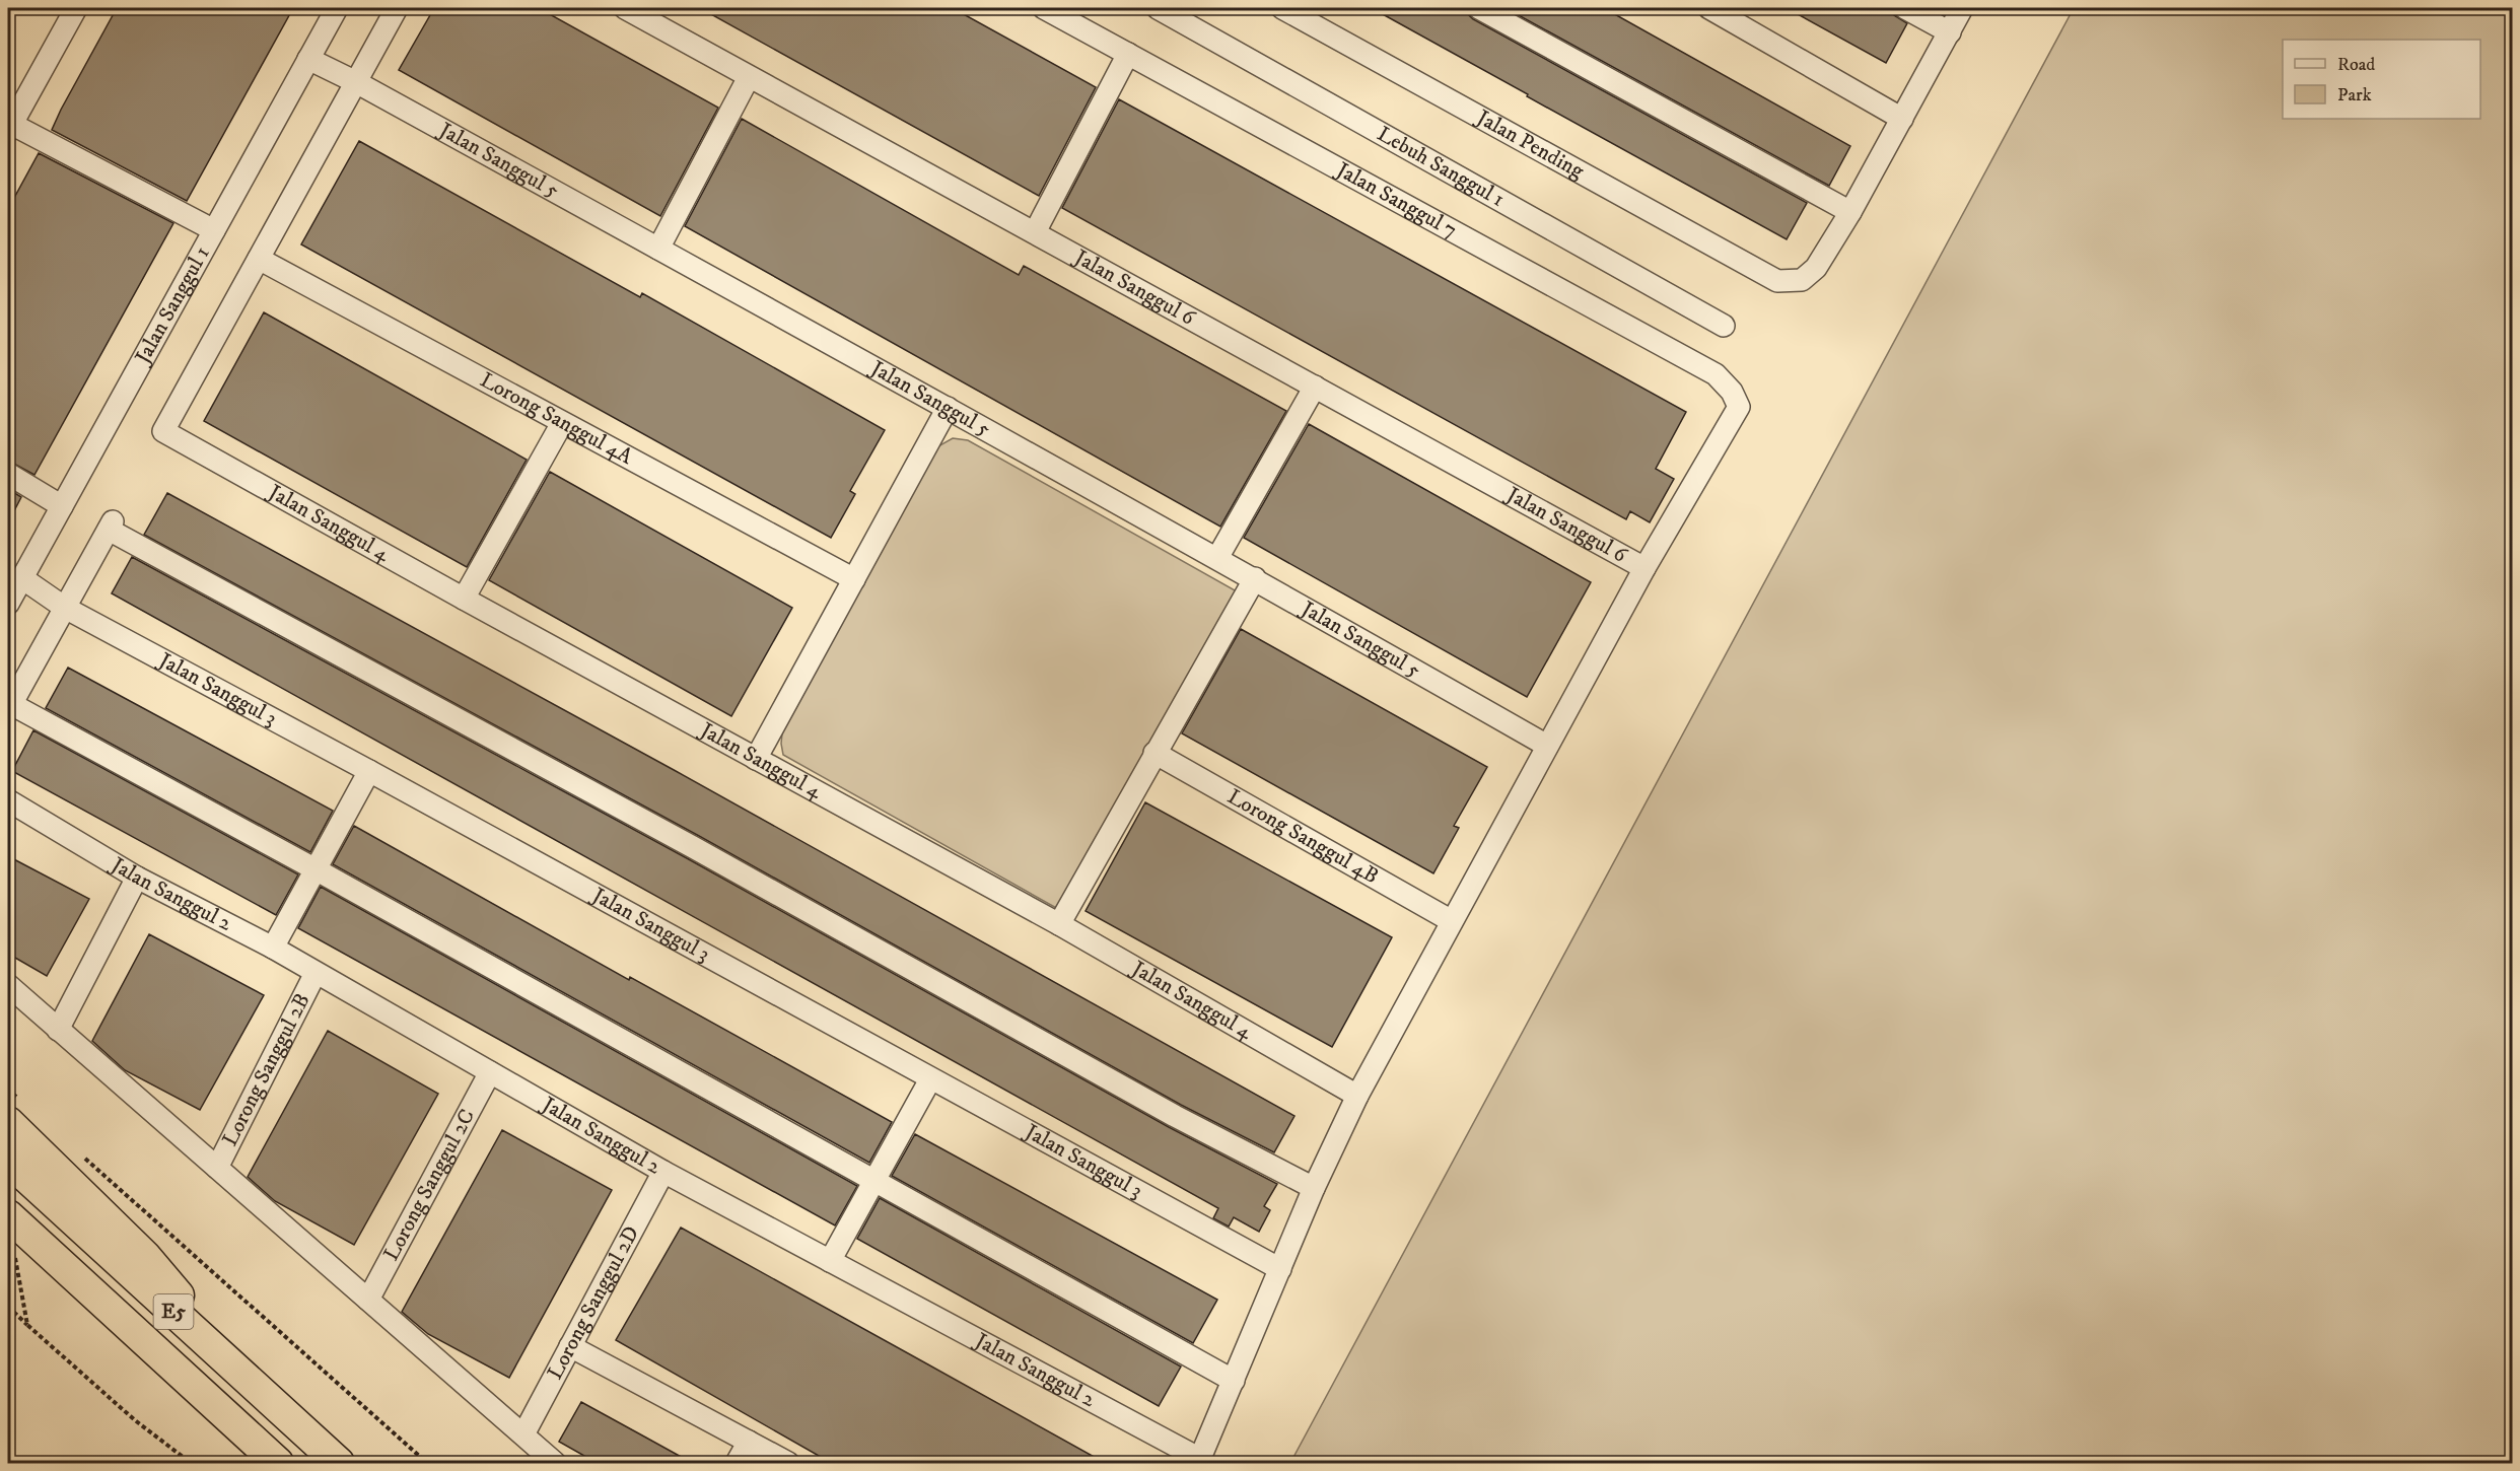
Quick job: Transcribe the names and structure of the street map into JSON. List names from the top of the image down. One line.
{"streets":{"highway":["E5"],"street":["Jalan Pending","Jalan Sanggul 5","Lebuh Sanggul 1","Jalan Sanggul 7","Jalan Sanggul 6","Jalan Sanggul 1","Lorong Sanggul 4A","Jalan Sanggul 4","Jalan Sanggul 3","Lorong Sanggul 4B","Jalan Sanggul 2","Lorong Sanggul 2B","Lorong Sanggul 2C","Lorong Sanggul 2D"]},"crossings":[["Jalan Sanggul 5","Jalan Sanggul 1"],["Jalan Sanggul 7","Jalan Sanggul 6"],["Jalan Sanggul 1","Jalan Sanggul 3"],["Lorong Sanggul 4A","Jalan Sanggul 4"],["Jalan Sanggul 2","Lorong Sanggul 2B"],["Jalan Sanggul 2","Lorong Sanggul 2C"],["Jalan Sanggul 2","Lorong Sanggul 2D"]],"legend":["Road","Park"]}
